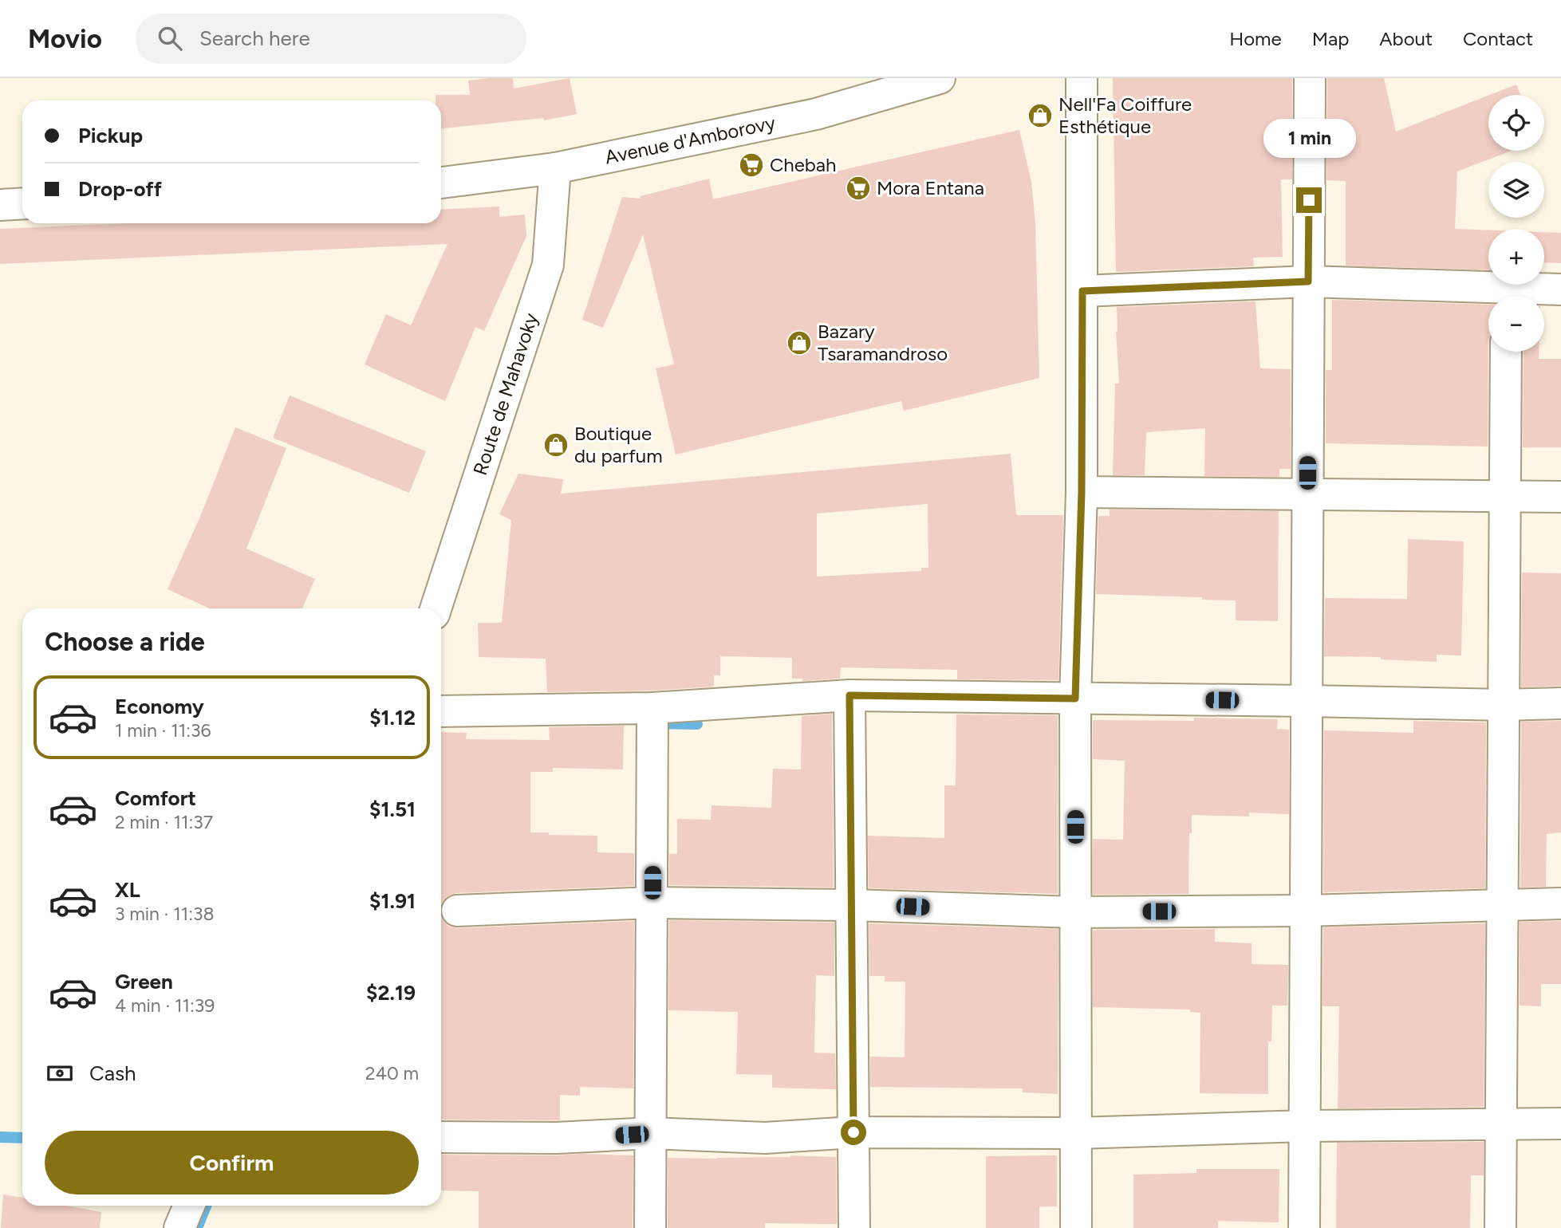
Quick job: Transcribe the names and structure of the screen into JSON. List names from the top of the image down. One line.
{"streets":{"street":["Avenue d'Amborovy","Route de Mahavoky"]},"crossings":[["Avenue d'Amborovy","Route de Mahavoky"]],"places":{"shop":["Nell'Fa Coiffure Esthétique","Bazary Tsaramandroso","Boutique du parfum"],"supermarket":["Chebah","Mora Entana"]},"page":{"header":"Movio","search":"Search here","nav":["Home","Map","About","Contact"],"map_buttons":["+","−"],"banner":["Pickup","Drop-off"],"bubble":"1 min","heading":"Choose a ride","list":[{"name":"Economy","note":"1 min · 11:36","value":"$1.12"},{"name":"Comfort","note":"2 min · 11:37","value":"$1.51"},{"name":"XL","note":"3 min · 11:38","value":"$1.91"},{"name":"Green","note":"4 min · 11:39","value":"$2.19"}],"pay":["Cash","240 m"],"buttons":"Confirm"}}
